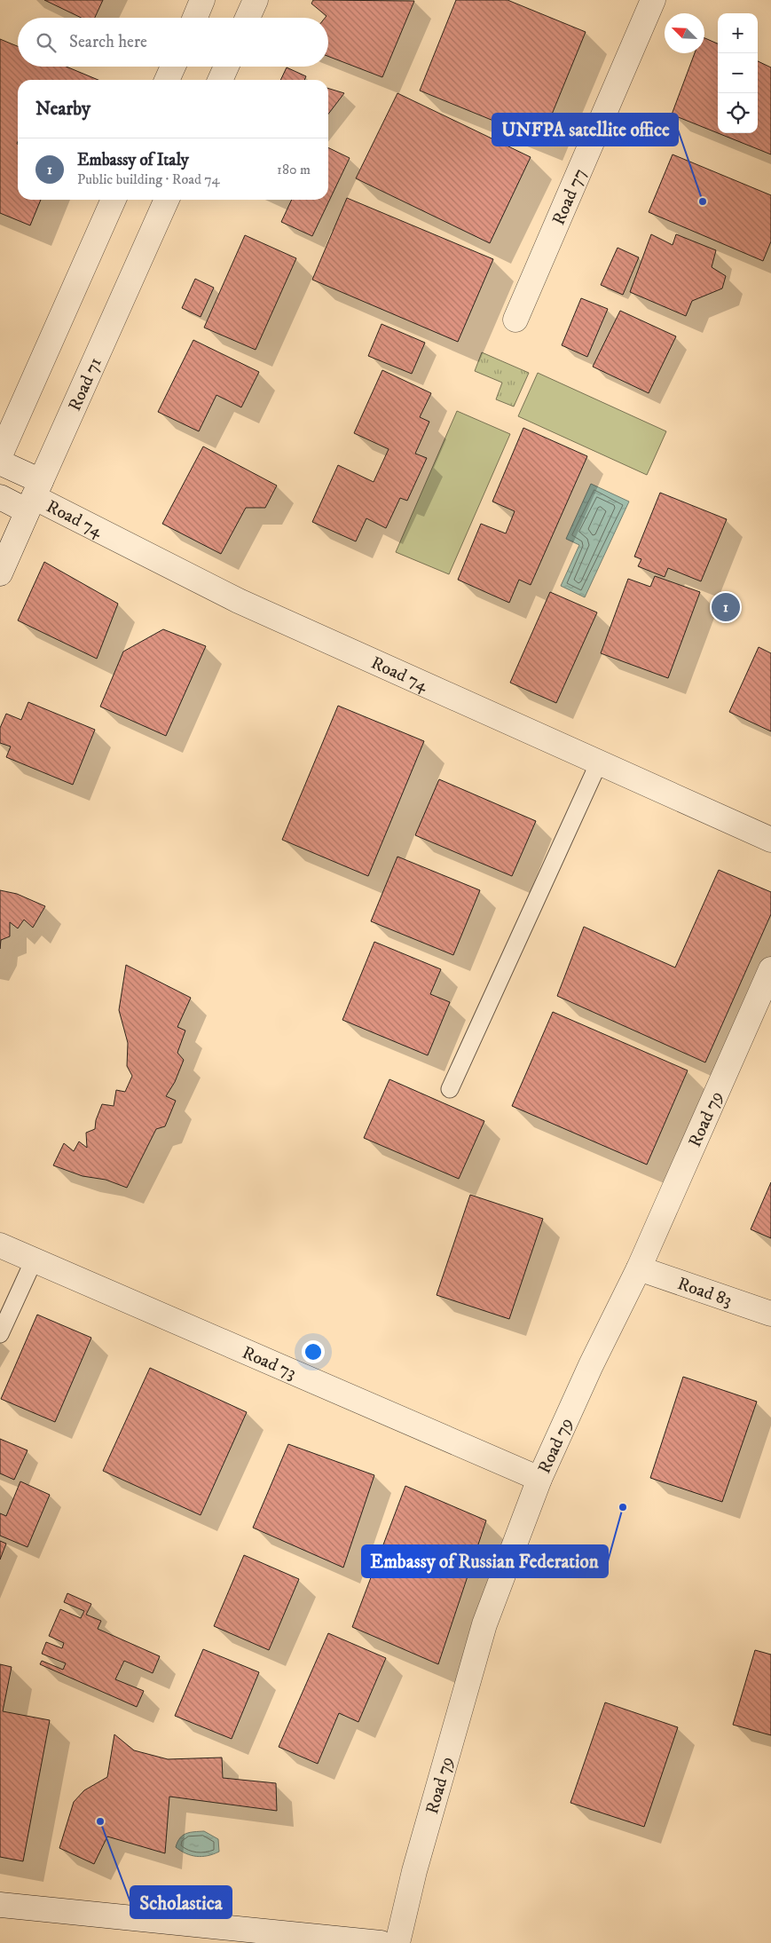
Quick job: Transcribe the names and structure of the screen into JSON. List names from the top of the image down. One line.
{"streets":{"street":["Road 77","Road 71","Road 74","Road 79","Road 83","Road 73"]},"crossings":[["Road 71","Road 74"],["Road 79","Road 83"],["Road 79","Road 73"]],"places":["UNFPA satellite office","Embassy of Russian Federation","Scholastica"],"north":"top left","page":{"map_buttons":["+","−"],"search":"Search here","heading":"Nearby","list":[{"mark":"1","name":"Embassy of Italy","note":"Public building · Road 74","value":"180 m"}],"pins":"1"}}
